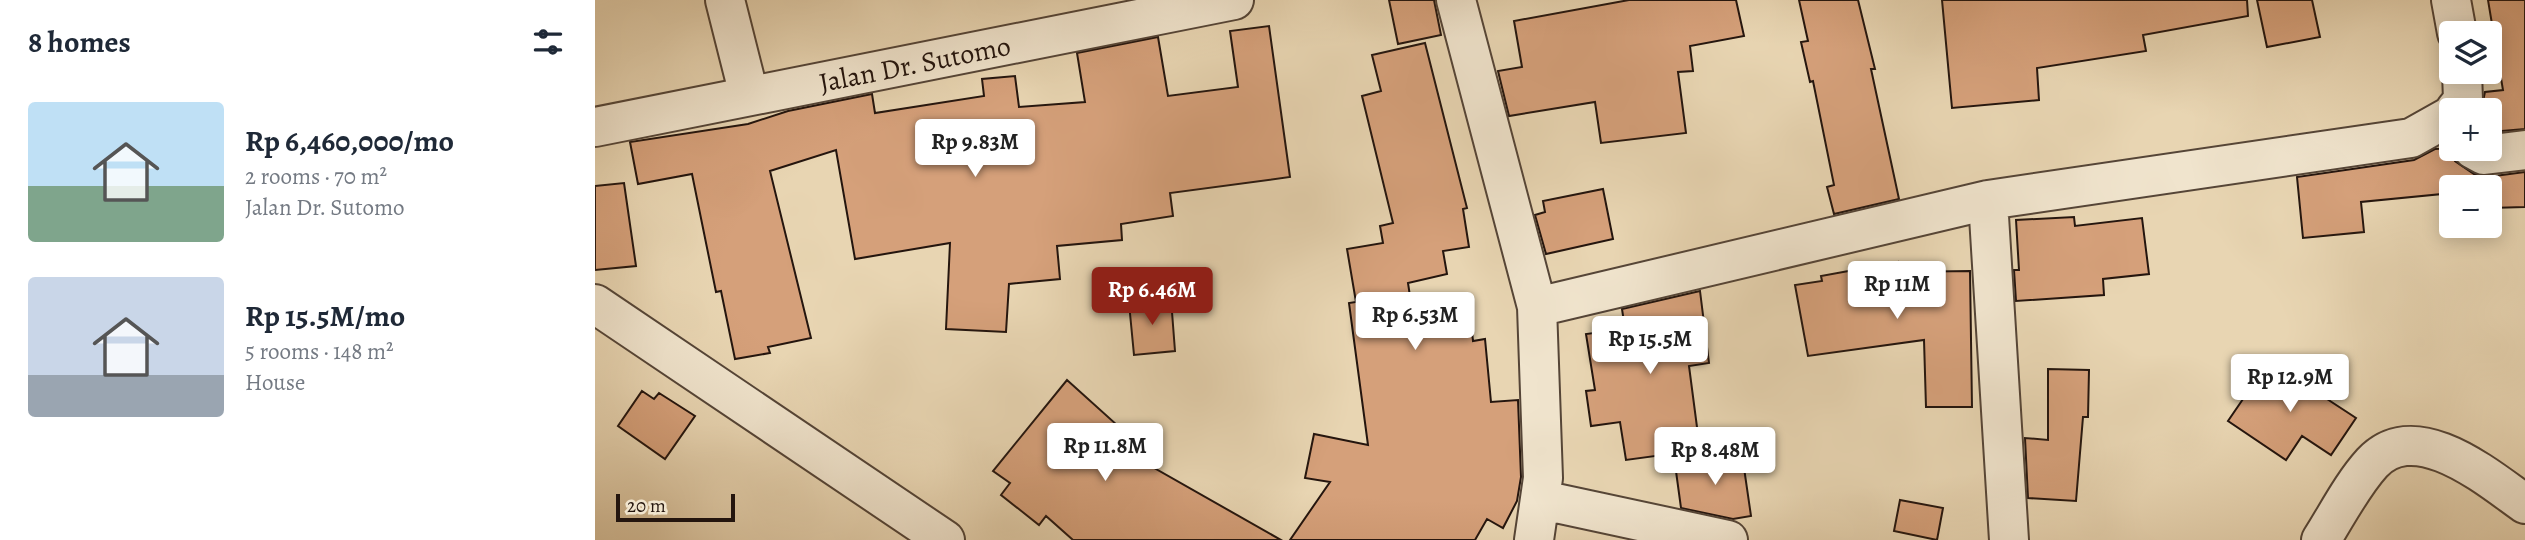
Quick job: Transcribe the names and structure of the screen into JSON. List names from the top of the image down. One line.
{"streets":{"street":["Jalan Dr. Sutomo"]},"scale_bar":"20 m","page":{"heading":"8 homes","map_buttons":["+","−"],"list":[{"name":"Rp 6,460,000/mo","note":"2 rooms · 70 m² · Jalan Dr. Sutomo"},{"name":"Rp 15.5M/mo","note":"5 rooms · 148 m² · House"}],"price":["Rp 9.83M","Rp 11M","Rp 6.46M","Rp 6.53M","Rp 15.5M","Rp 12.9M","Rp 11.8M","Rp 8.48M"],"scale":"20 m"}}
